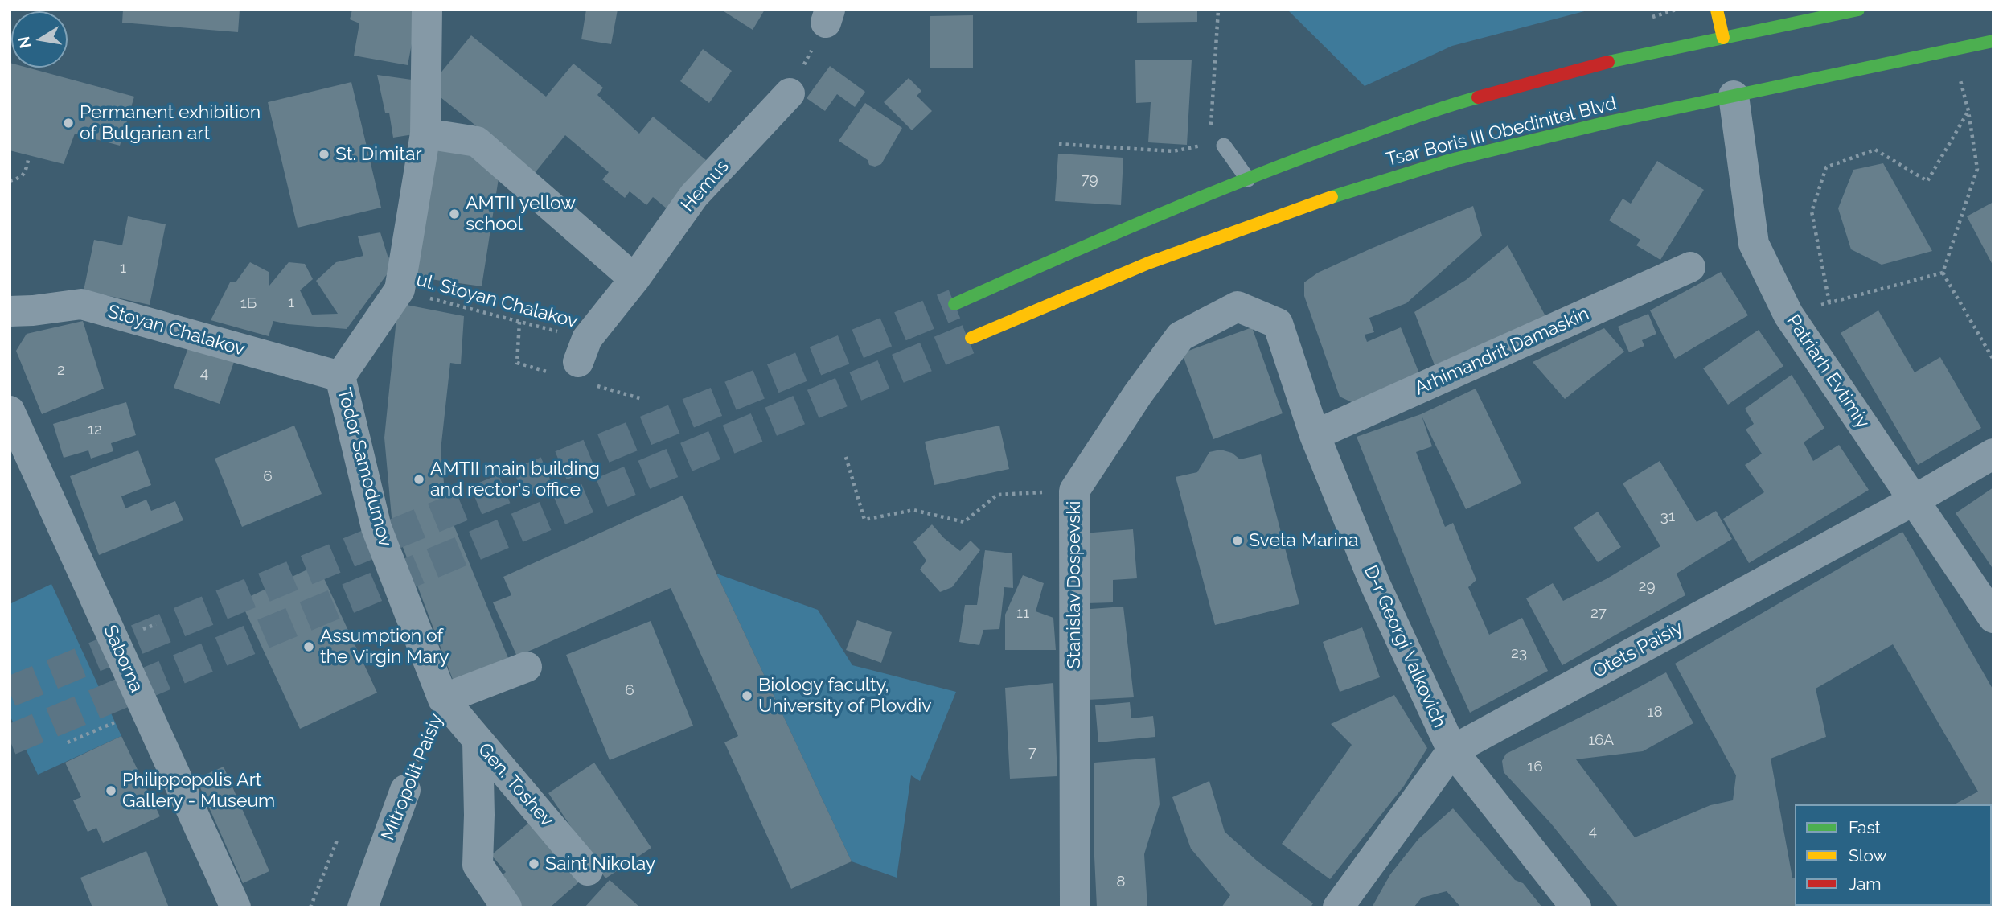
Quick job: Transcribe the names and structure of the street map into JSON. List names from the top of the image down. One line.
{"streets":{"main road":["Tsar Boris III Obedinitel Blvd"],"street":["Hemus","Stoyan Chalakov","Arhimandrit Damaskin","Patriarh Evtimiy","Todor Samodumov","Stanislav Dospevski","D-r Georgi Valkovich","Otets Paisiy","Saborna","Mitropolit Paisiy","Gen. Toshev"],"path":["ul. Stoyan Chalakov"]},"crossings":[["Tsar Boris III Obedinitel Blvd","Patriarh Evtimiy"],["Hemus","ul. Stoyan Chalakov"],["ul. Stoyan Chalakov","Todor Samodumov"],["Stoyan Chalakov","Todor Samodumov"],["Arhimandrit Damaskin","D-r Georgi Valkovich"],["Patriarh Evtimiy","Otets Paisiy"],["Todor Samodumov","Mitropolit Paisiy"],["Todor Samodumov","Gen. Toshev"],["Stanislav Dospevski","D-r Georgi Valkovich"],["D-r Georgi Valkovich","Otets Paisiy"],["Mitropolit Paisiy","Gen. Toshev"]],"places":["Permanent exhibition of Bulgarian art","St. Dimitar","AMTII yellow school","AMTII main building and rector's office","Sveta Marina","Assumption of the Virgin Mary","Biology faculty, University of Plovdiv","Philippopolis Art Gallery - Museum","Saint Nikolay"],"house_numbers":["79","1","1","1Б","2","4","12","6","31","29","11","27","23","6","18","16А","7","16","4","8"],"legend":["Fast","Slow","Jam"],"north":"left"}
